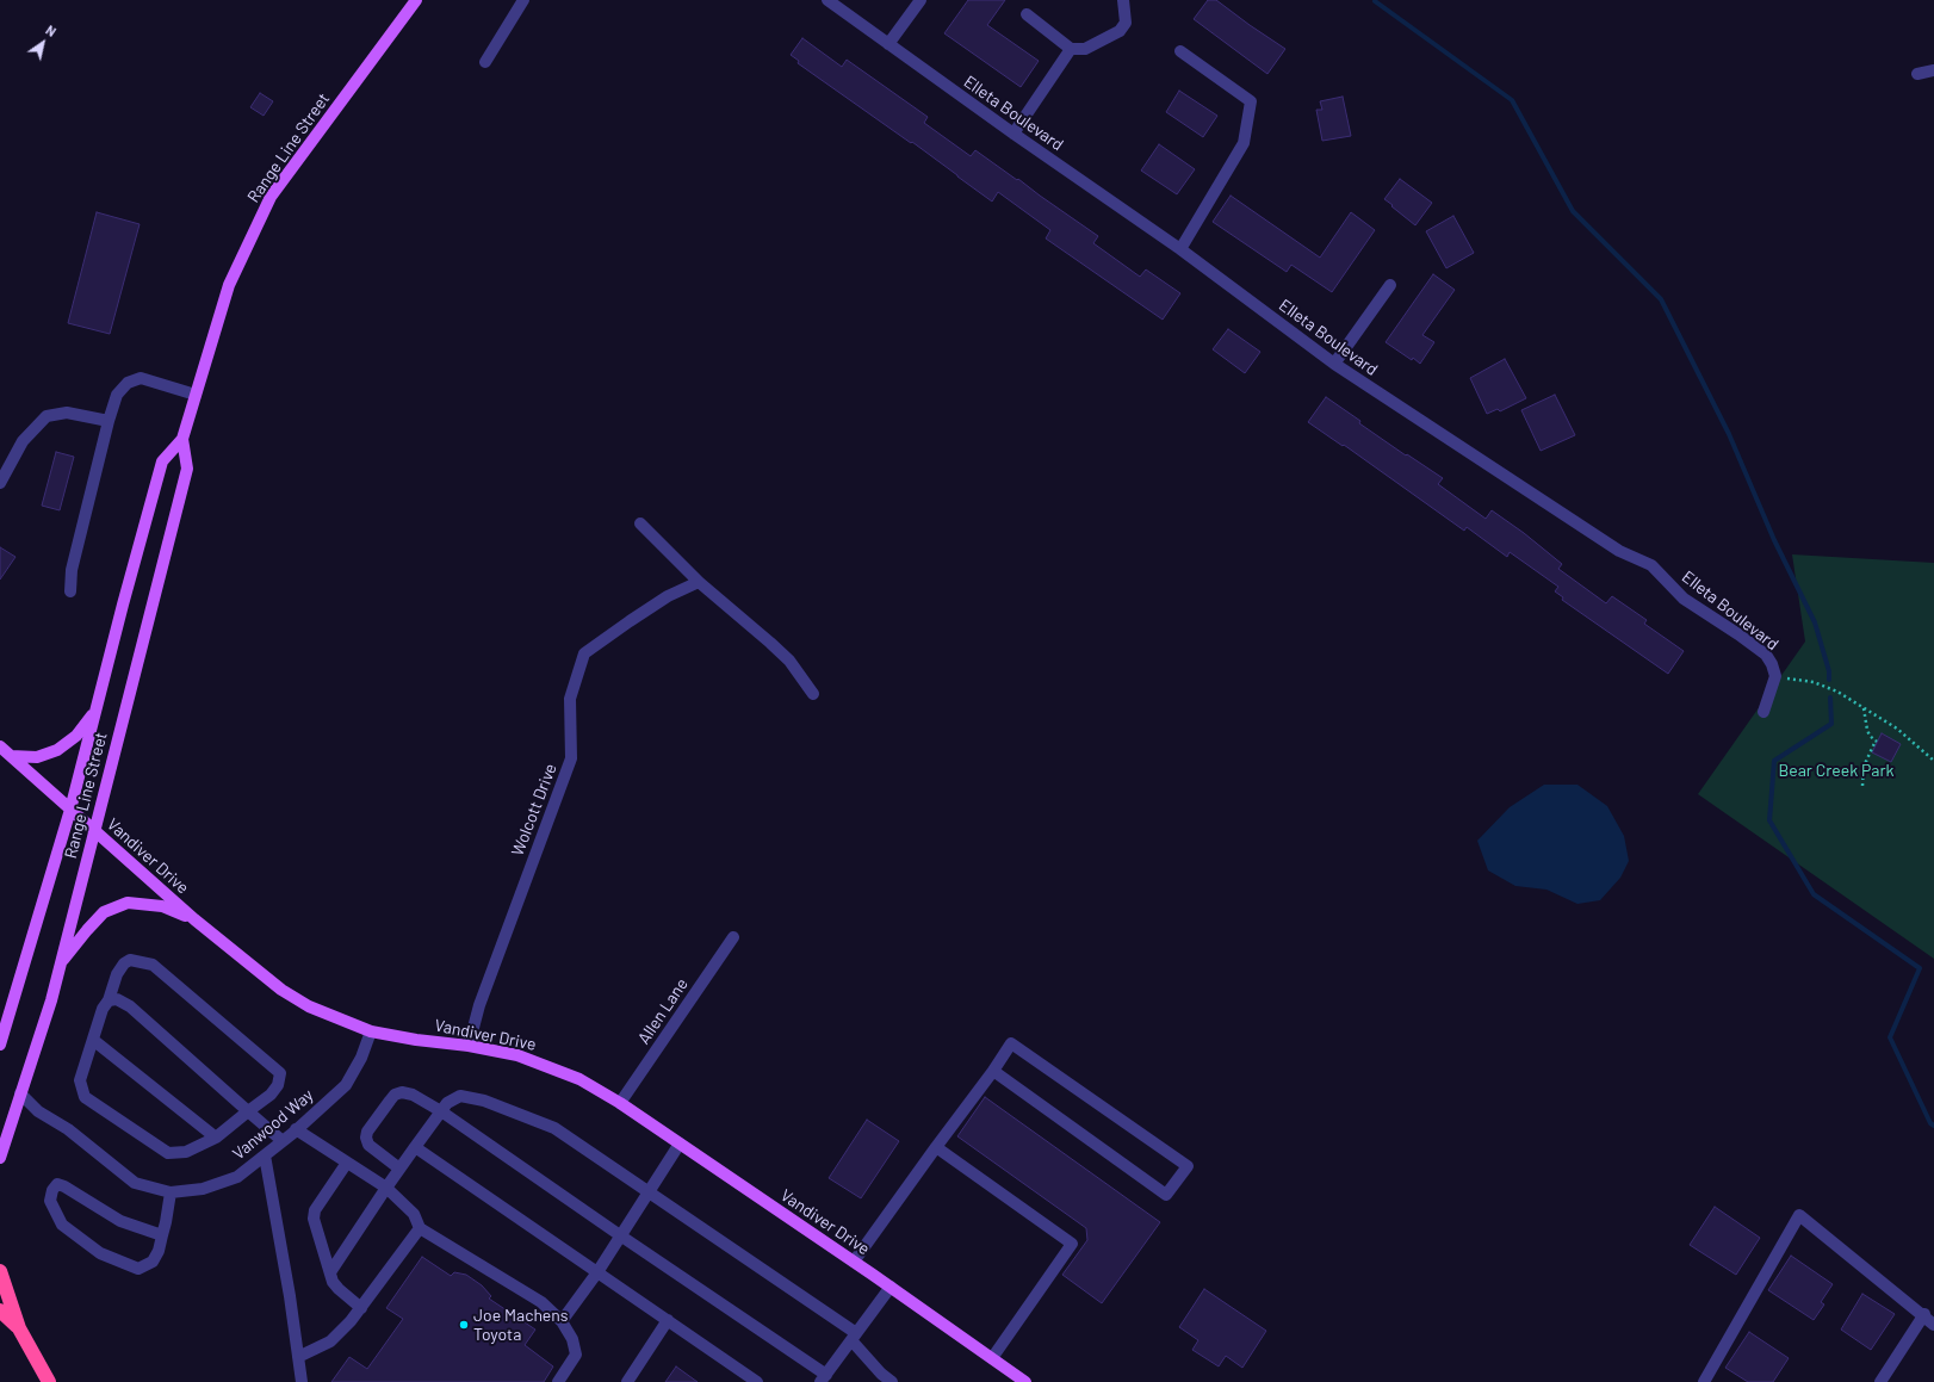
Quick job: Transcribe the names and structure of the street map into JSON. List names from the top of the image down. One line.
{"streets":{"main road":["Range Line Street","Vandiver Drive"],"street":["Elleta Boulevard","Wolcott Drive","Allen Lane","Vanwood Way"]},"crossings":[["Range Line Street","Vandiver Drive"],["Range Line Street","Vanwood Way"],["Wolcott Drive","Vandiver Drive"],["Vandiver Drive","Allen Lane"],["Vandiver Drive","Vanwood Way"]],"parks":["Bear Creek Park"],"places":["Joe Machens Toyota"],"north":"top right"}
